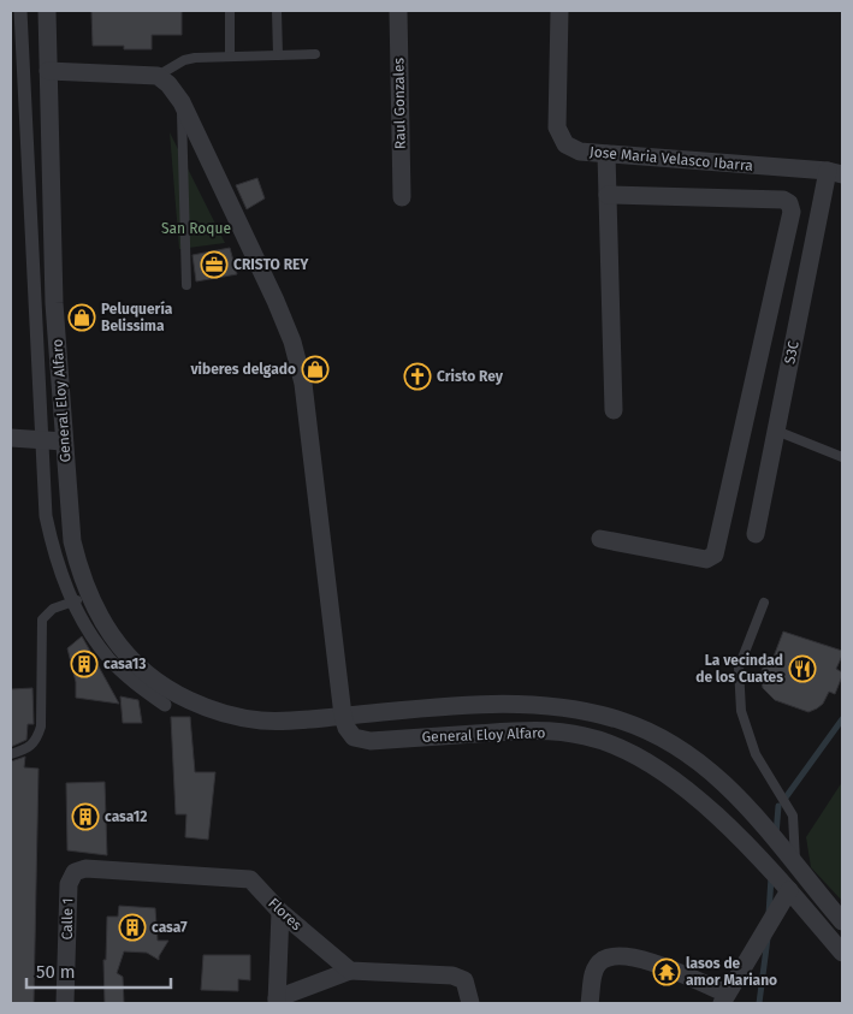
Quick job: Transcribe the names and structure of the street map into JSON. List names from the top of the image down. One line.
{"streets":{"street":["Raul Gonzales","Jose Maria Velasco Ibarra","S3C","General Eloy Alfaro","Flores","Calle 1"]},"crossings":[["Jose Maria Velasco Ibarra","S3C"],["Flores","Calle 1"]],"parks":["San Roque"],"places":{"office":["CRISTO REY"],"shop":["Peluquería Belissima","viberes delgado"],"church":["Cristo Rey"],"building":["casa13","casa12","casa7"],"restaurant":["La vecindad de los Cuates"],"temple":["lasos de amor Mariano"]},"scale_bar":"50 m"}
